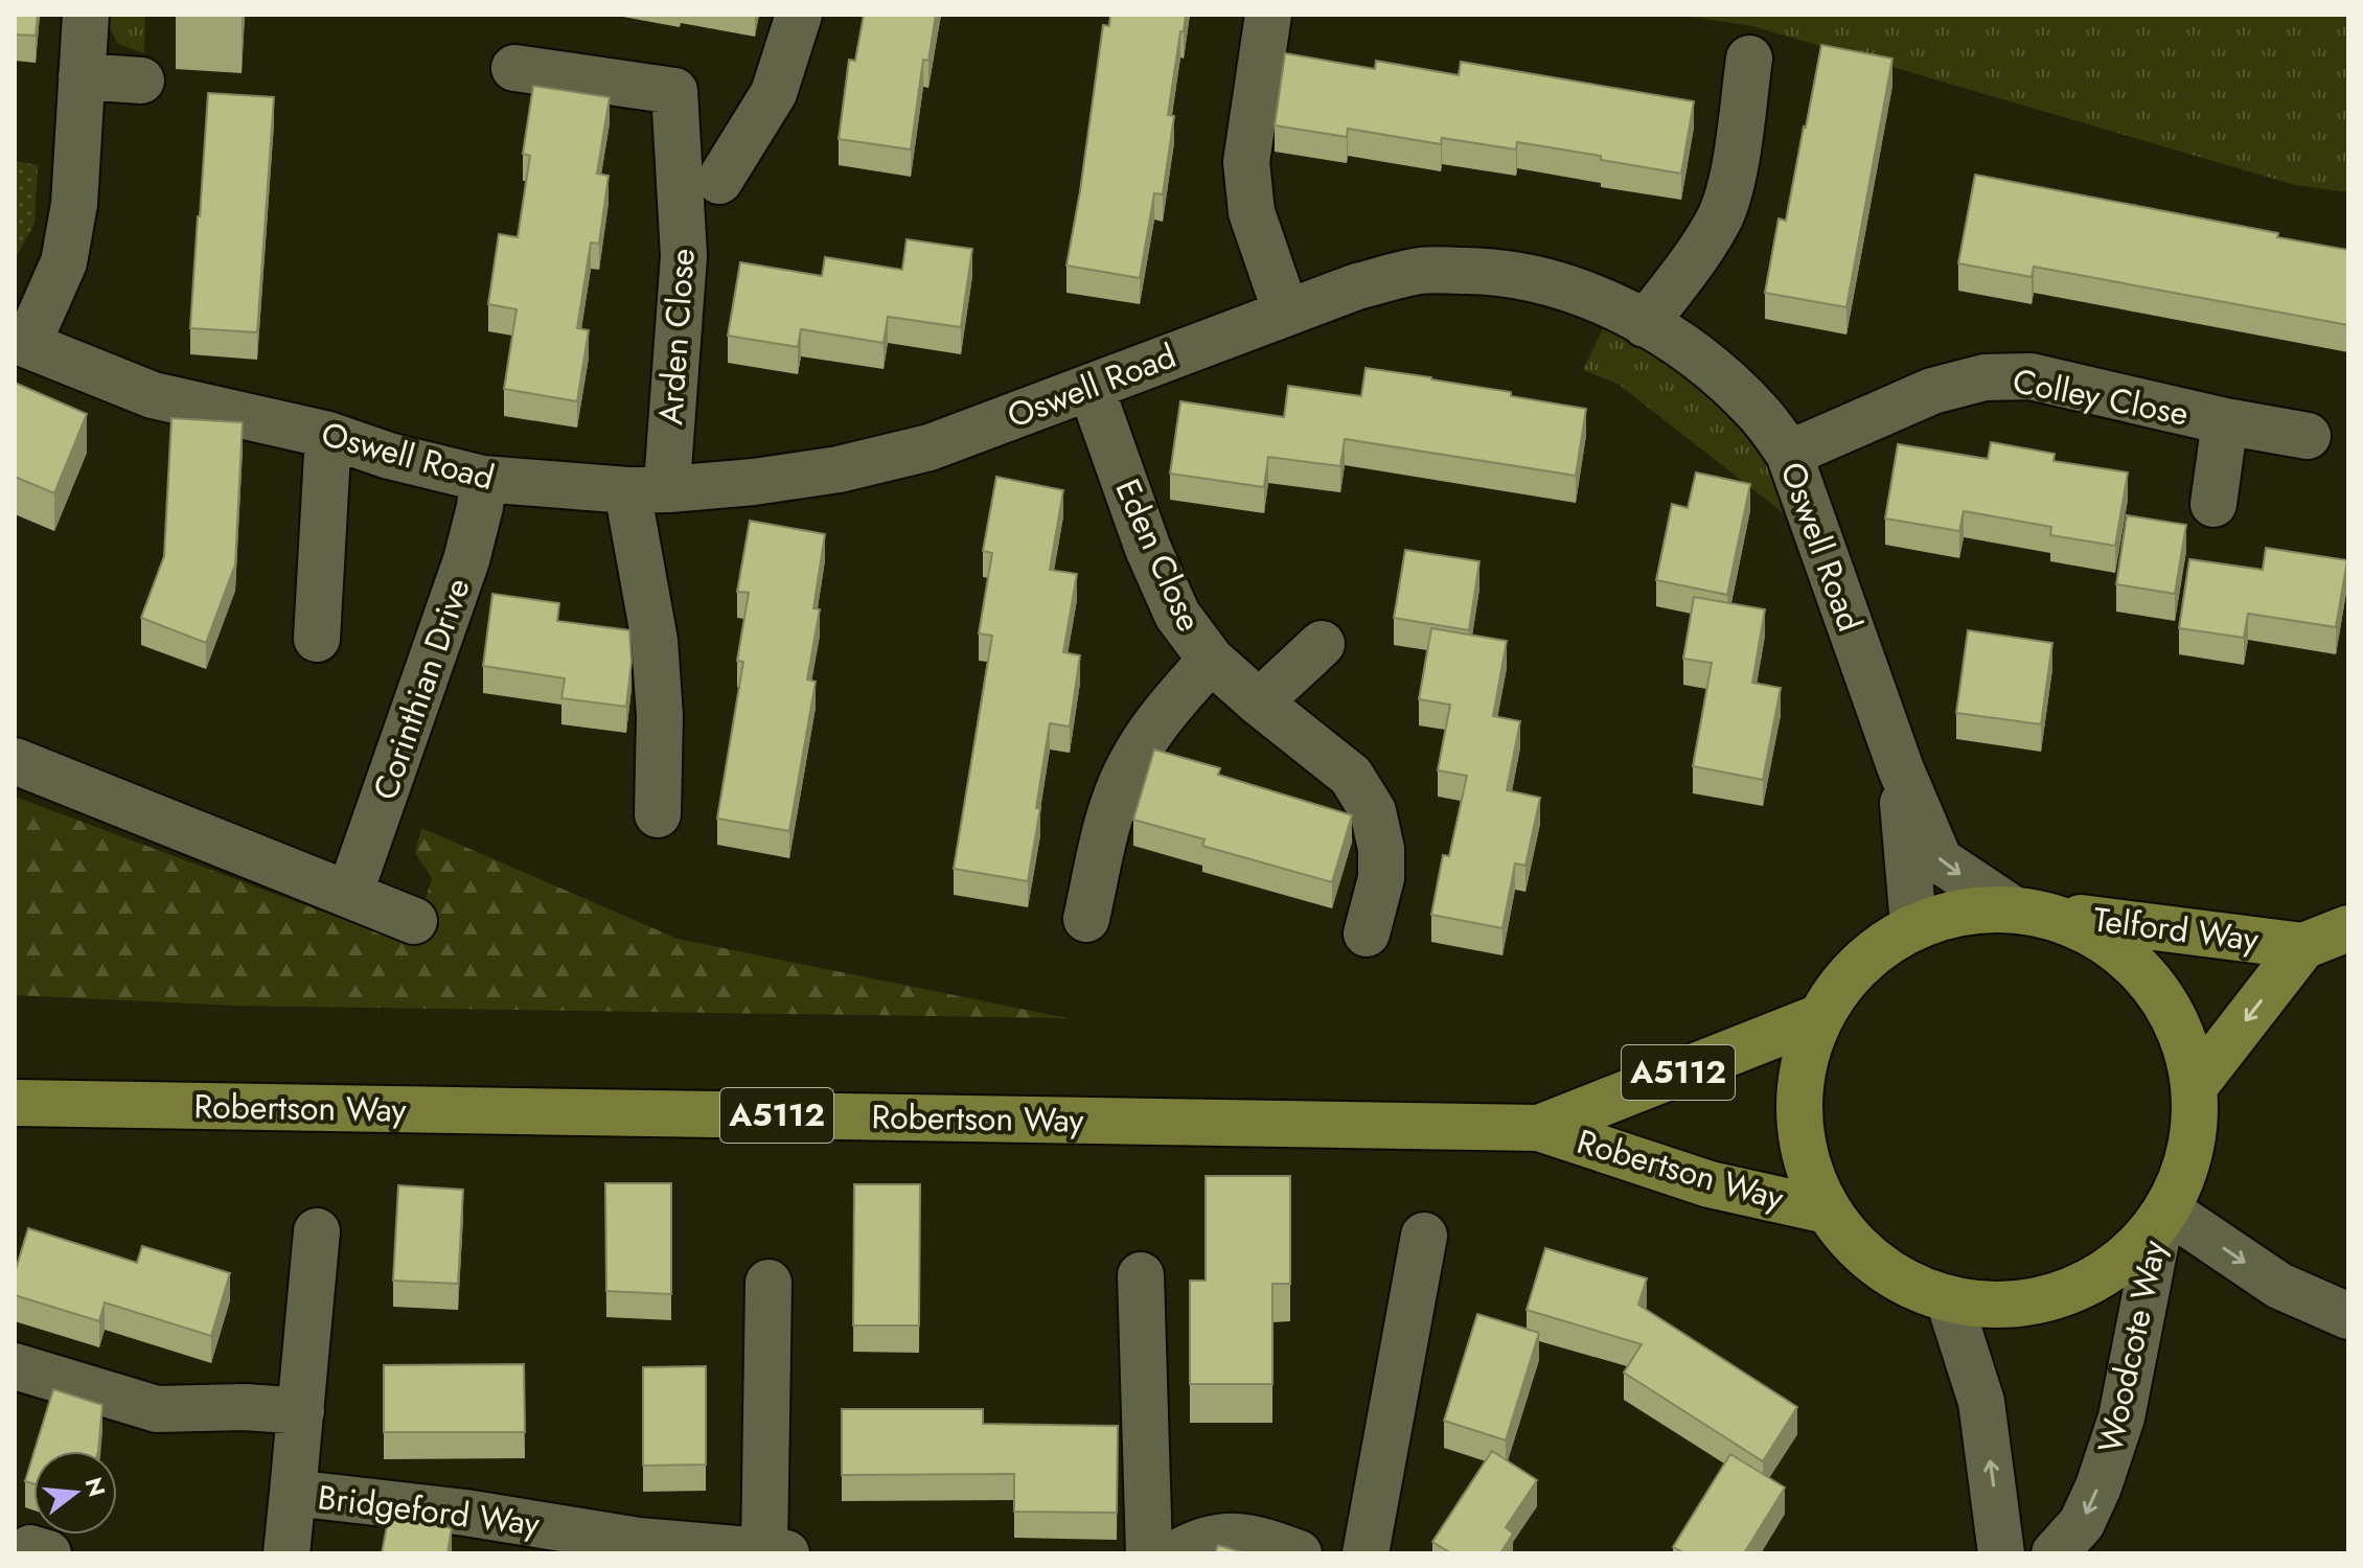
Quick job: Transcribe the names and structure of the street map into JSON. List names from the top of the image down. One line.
{"streets":{"main road":["Telford Way","A5112","Robertson Way"],"street":["Arden Close","Oswell Road","Colley Close","Eden Close","Corinthian Drive","Woodcote Way","Bridgeford Way"]},"crossings":[["Arden Close","Oswell Road"],["Oswell Road","Colley Close"],["Oswell Road","Eden Close"],["Oswell Road","Corinthian Drive"],["Oswell Road","Telford Way"],["Telford Way","Robertson Way"]],"one_way":["Woodcote Way"],"north":"right"}
